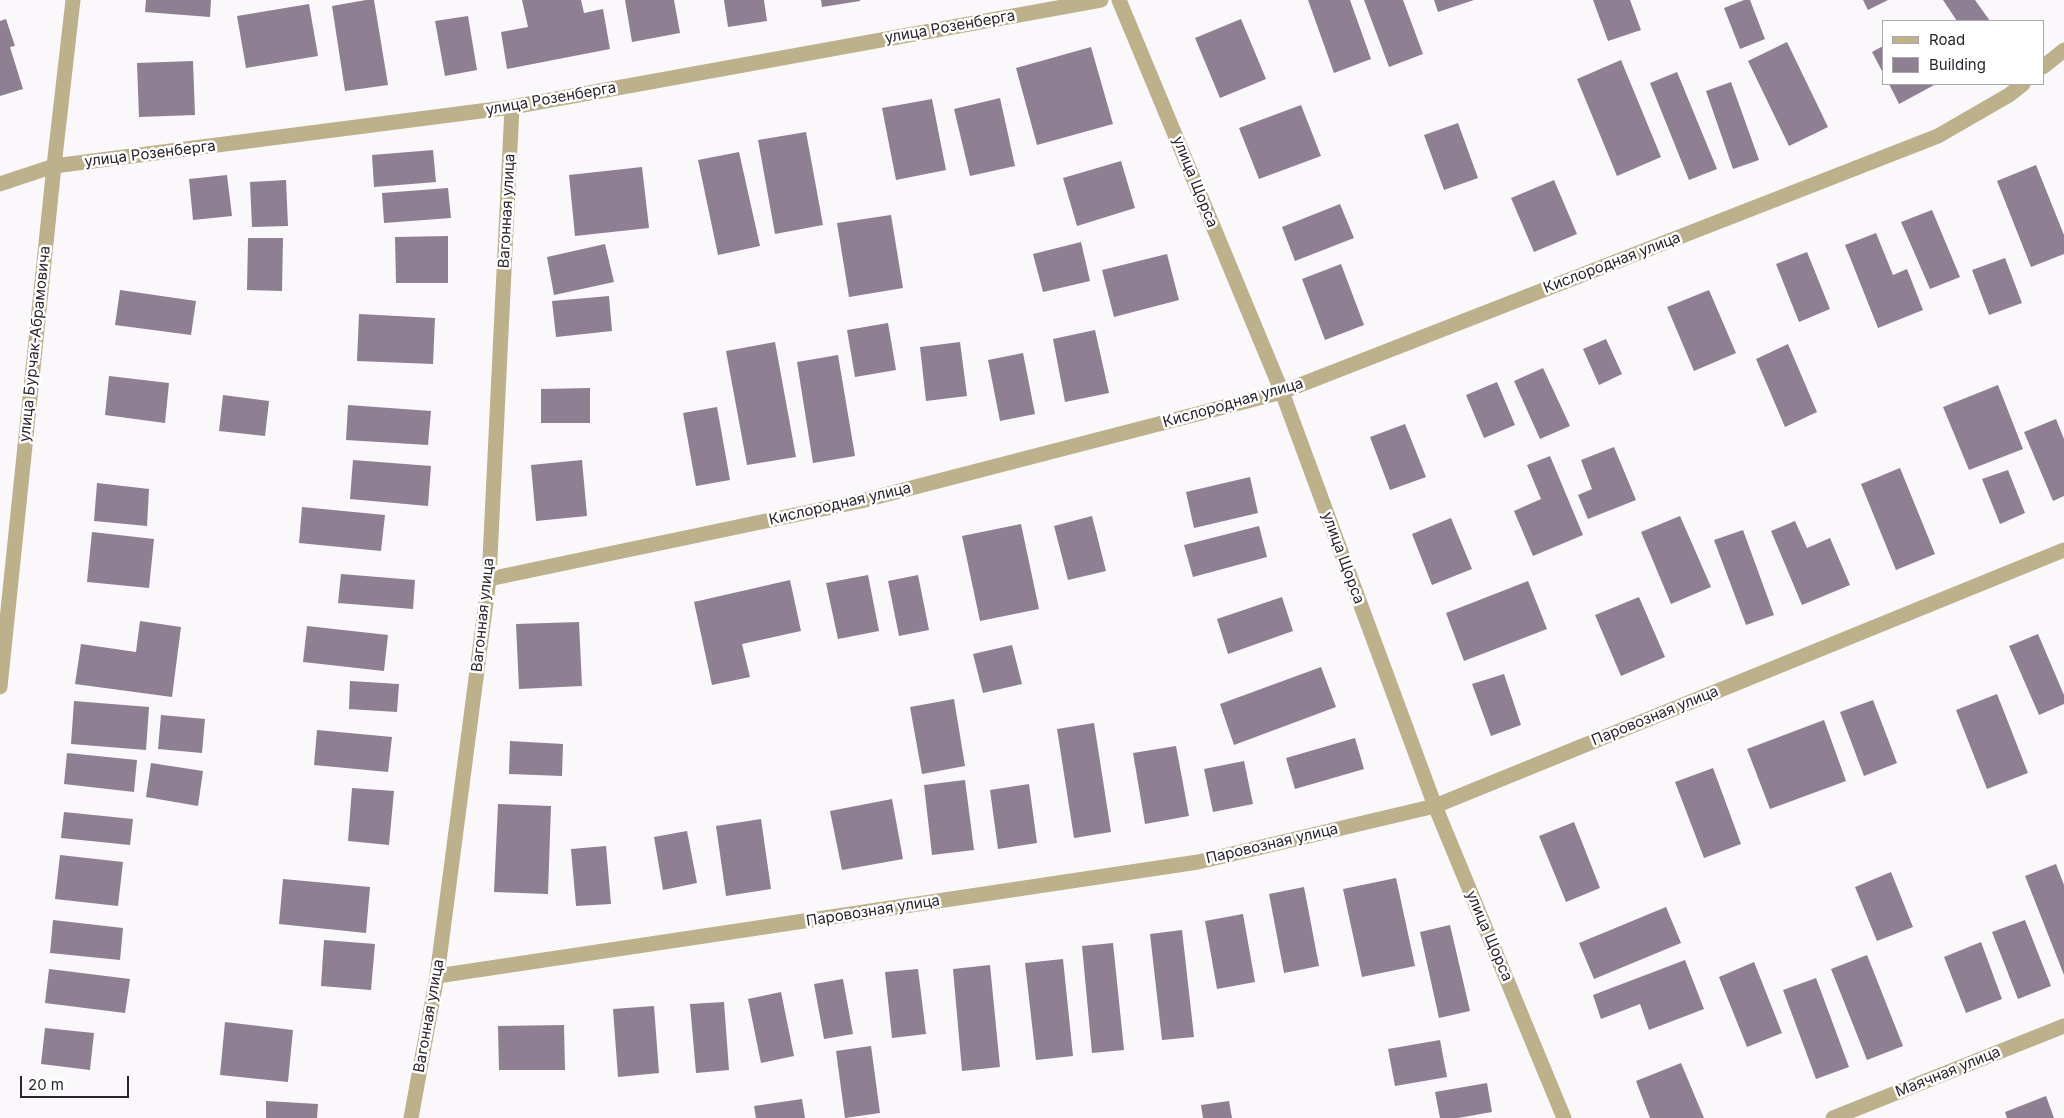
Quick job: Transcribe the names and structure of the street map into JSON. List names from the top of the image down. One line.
{"streets":{"street":["улица Розенберга","улица Щорса","Вагонная улица","Кислородная улица","улица Бурчак-Абрамовича","Паровозная улица","Маячная улица"]},"crossings":[["улица Розенберга","Вагонная улица"],["улица Розенберга","улица Бурчак-Абрамовича"],["улица Щорса","Кислородная улица"],["улица Щорса","Паровозная улица"],["Вагонная улица","Кислородная улица"],["Вагонная улица","Паровозная улица"]],"legend":["Road","Building"],"scale_bar":"20 m"}
